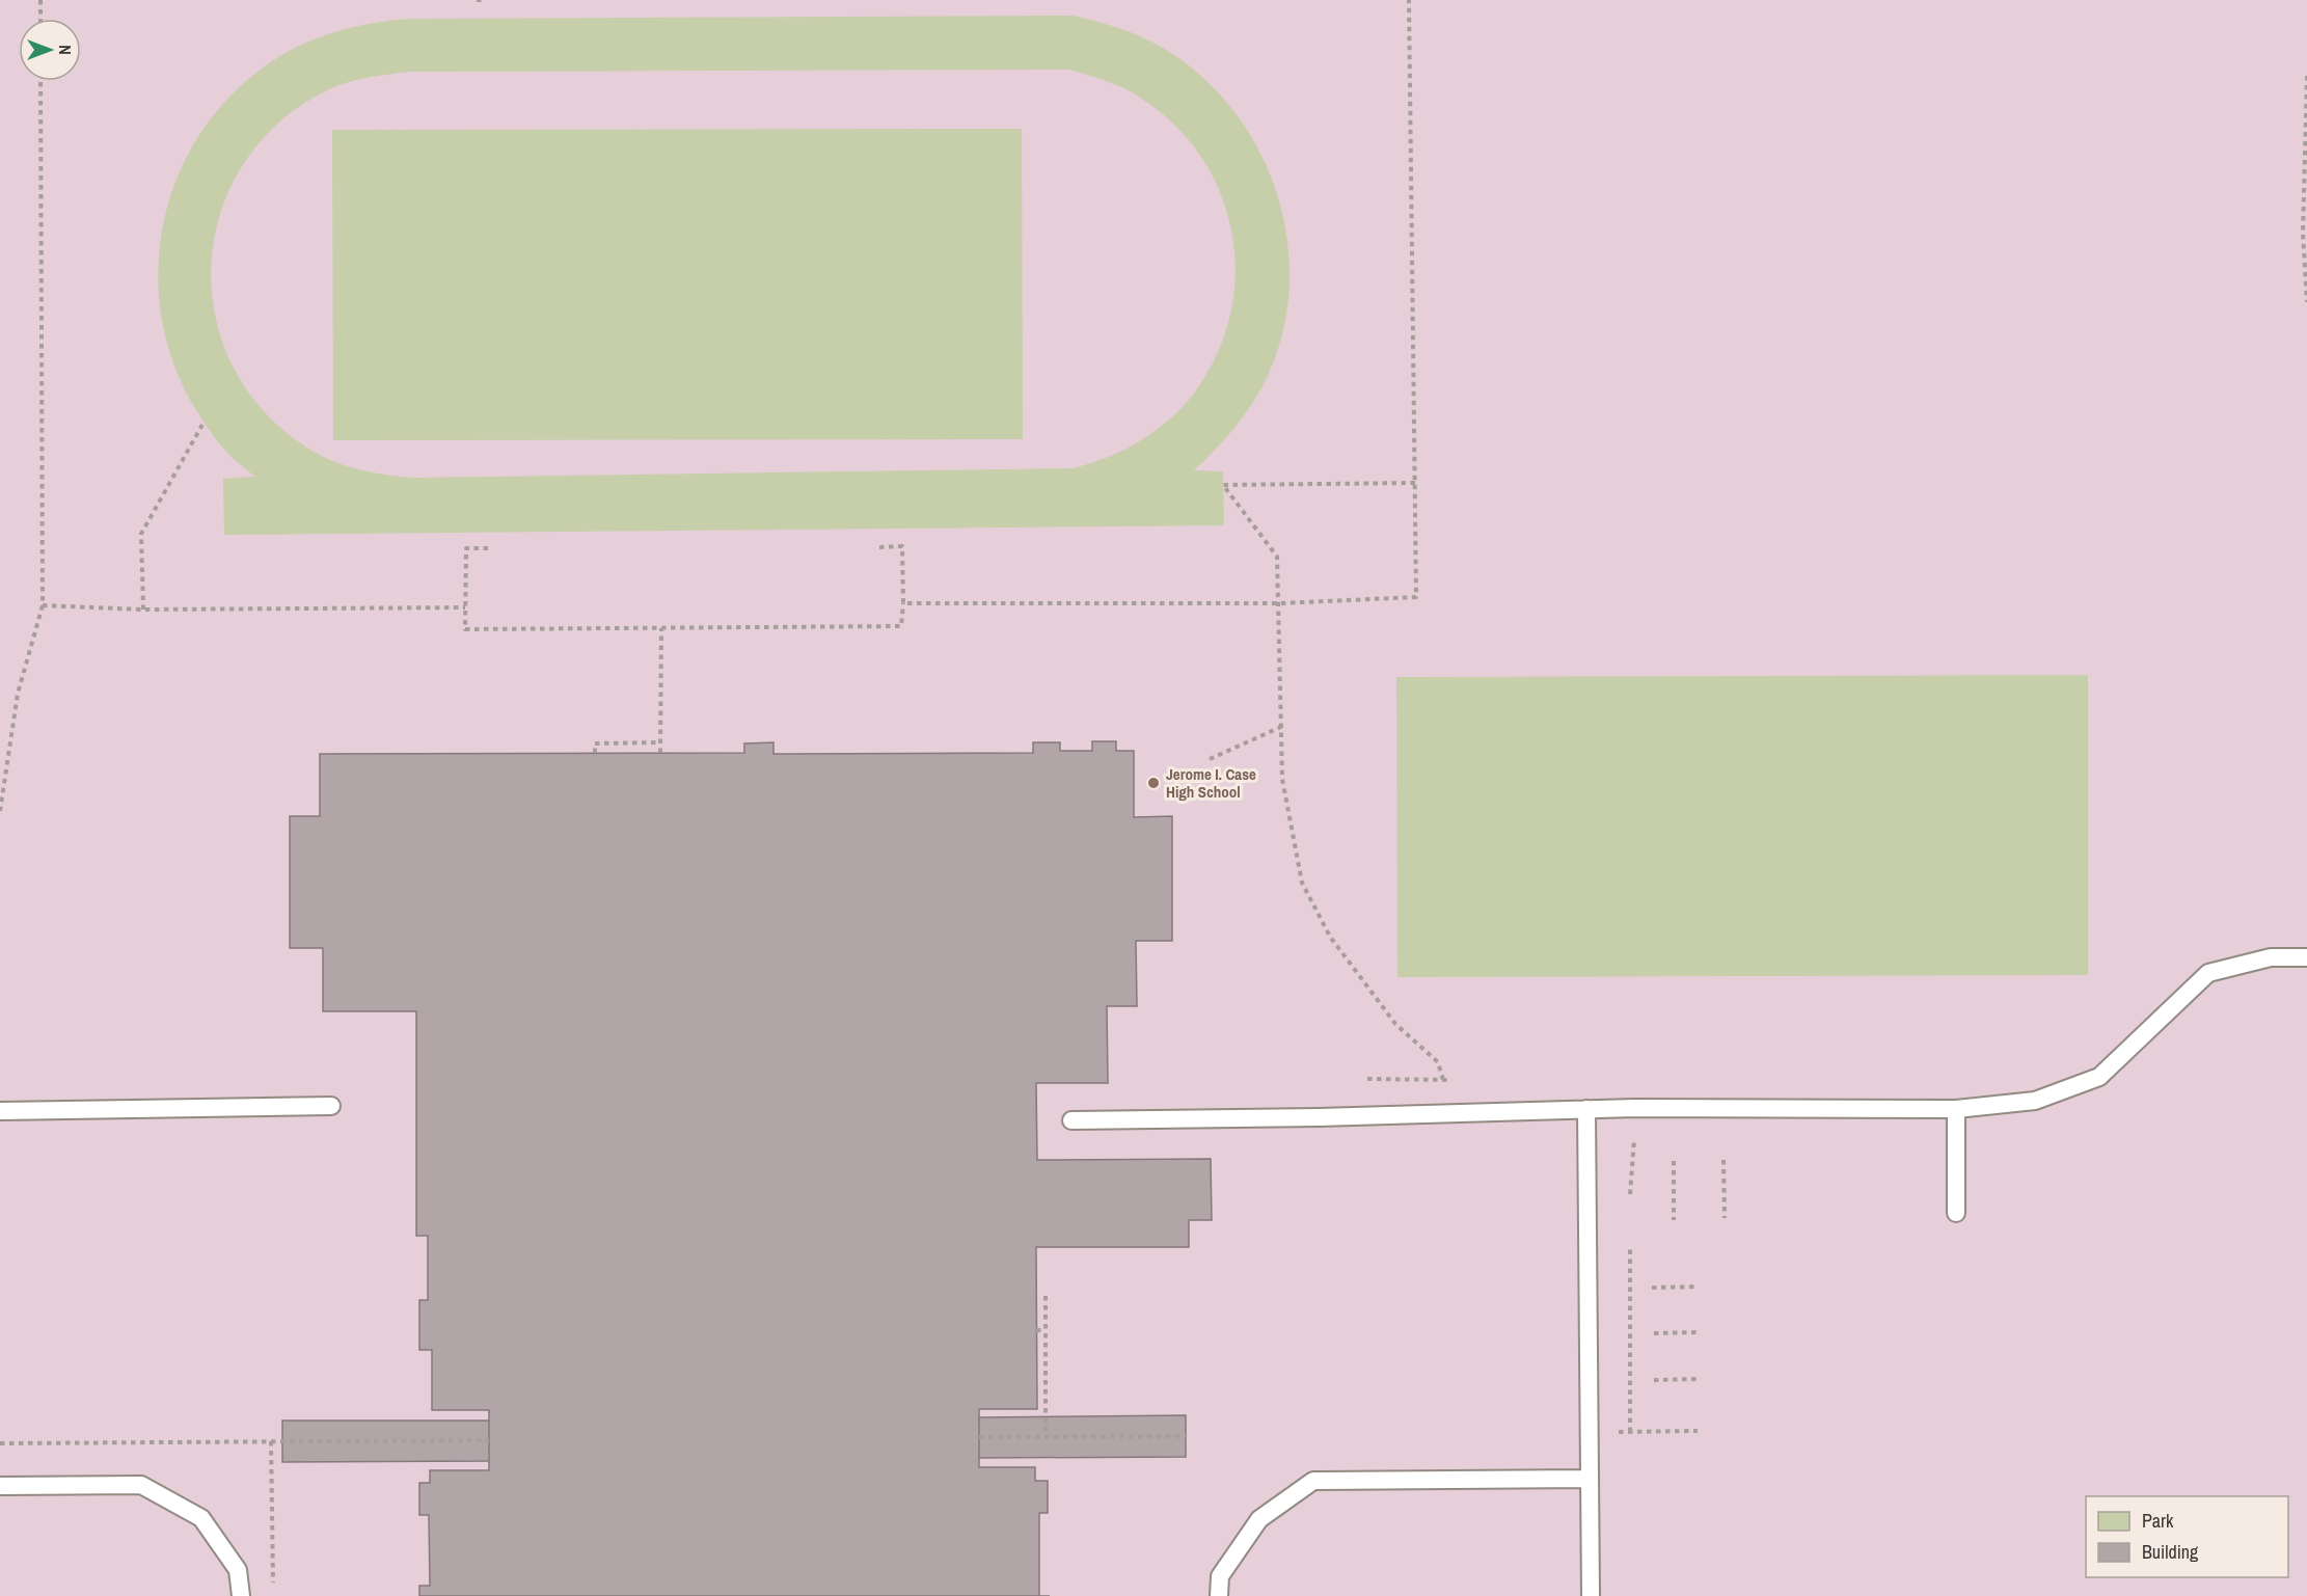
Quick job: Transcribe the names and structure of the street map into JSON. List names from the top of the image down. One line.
{"places":["Jerome I. Case High School"],"legend":["Park","Building"],"north":"right"}
